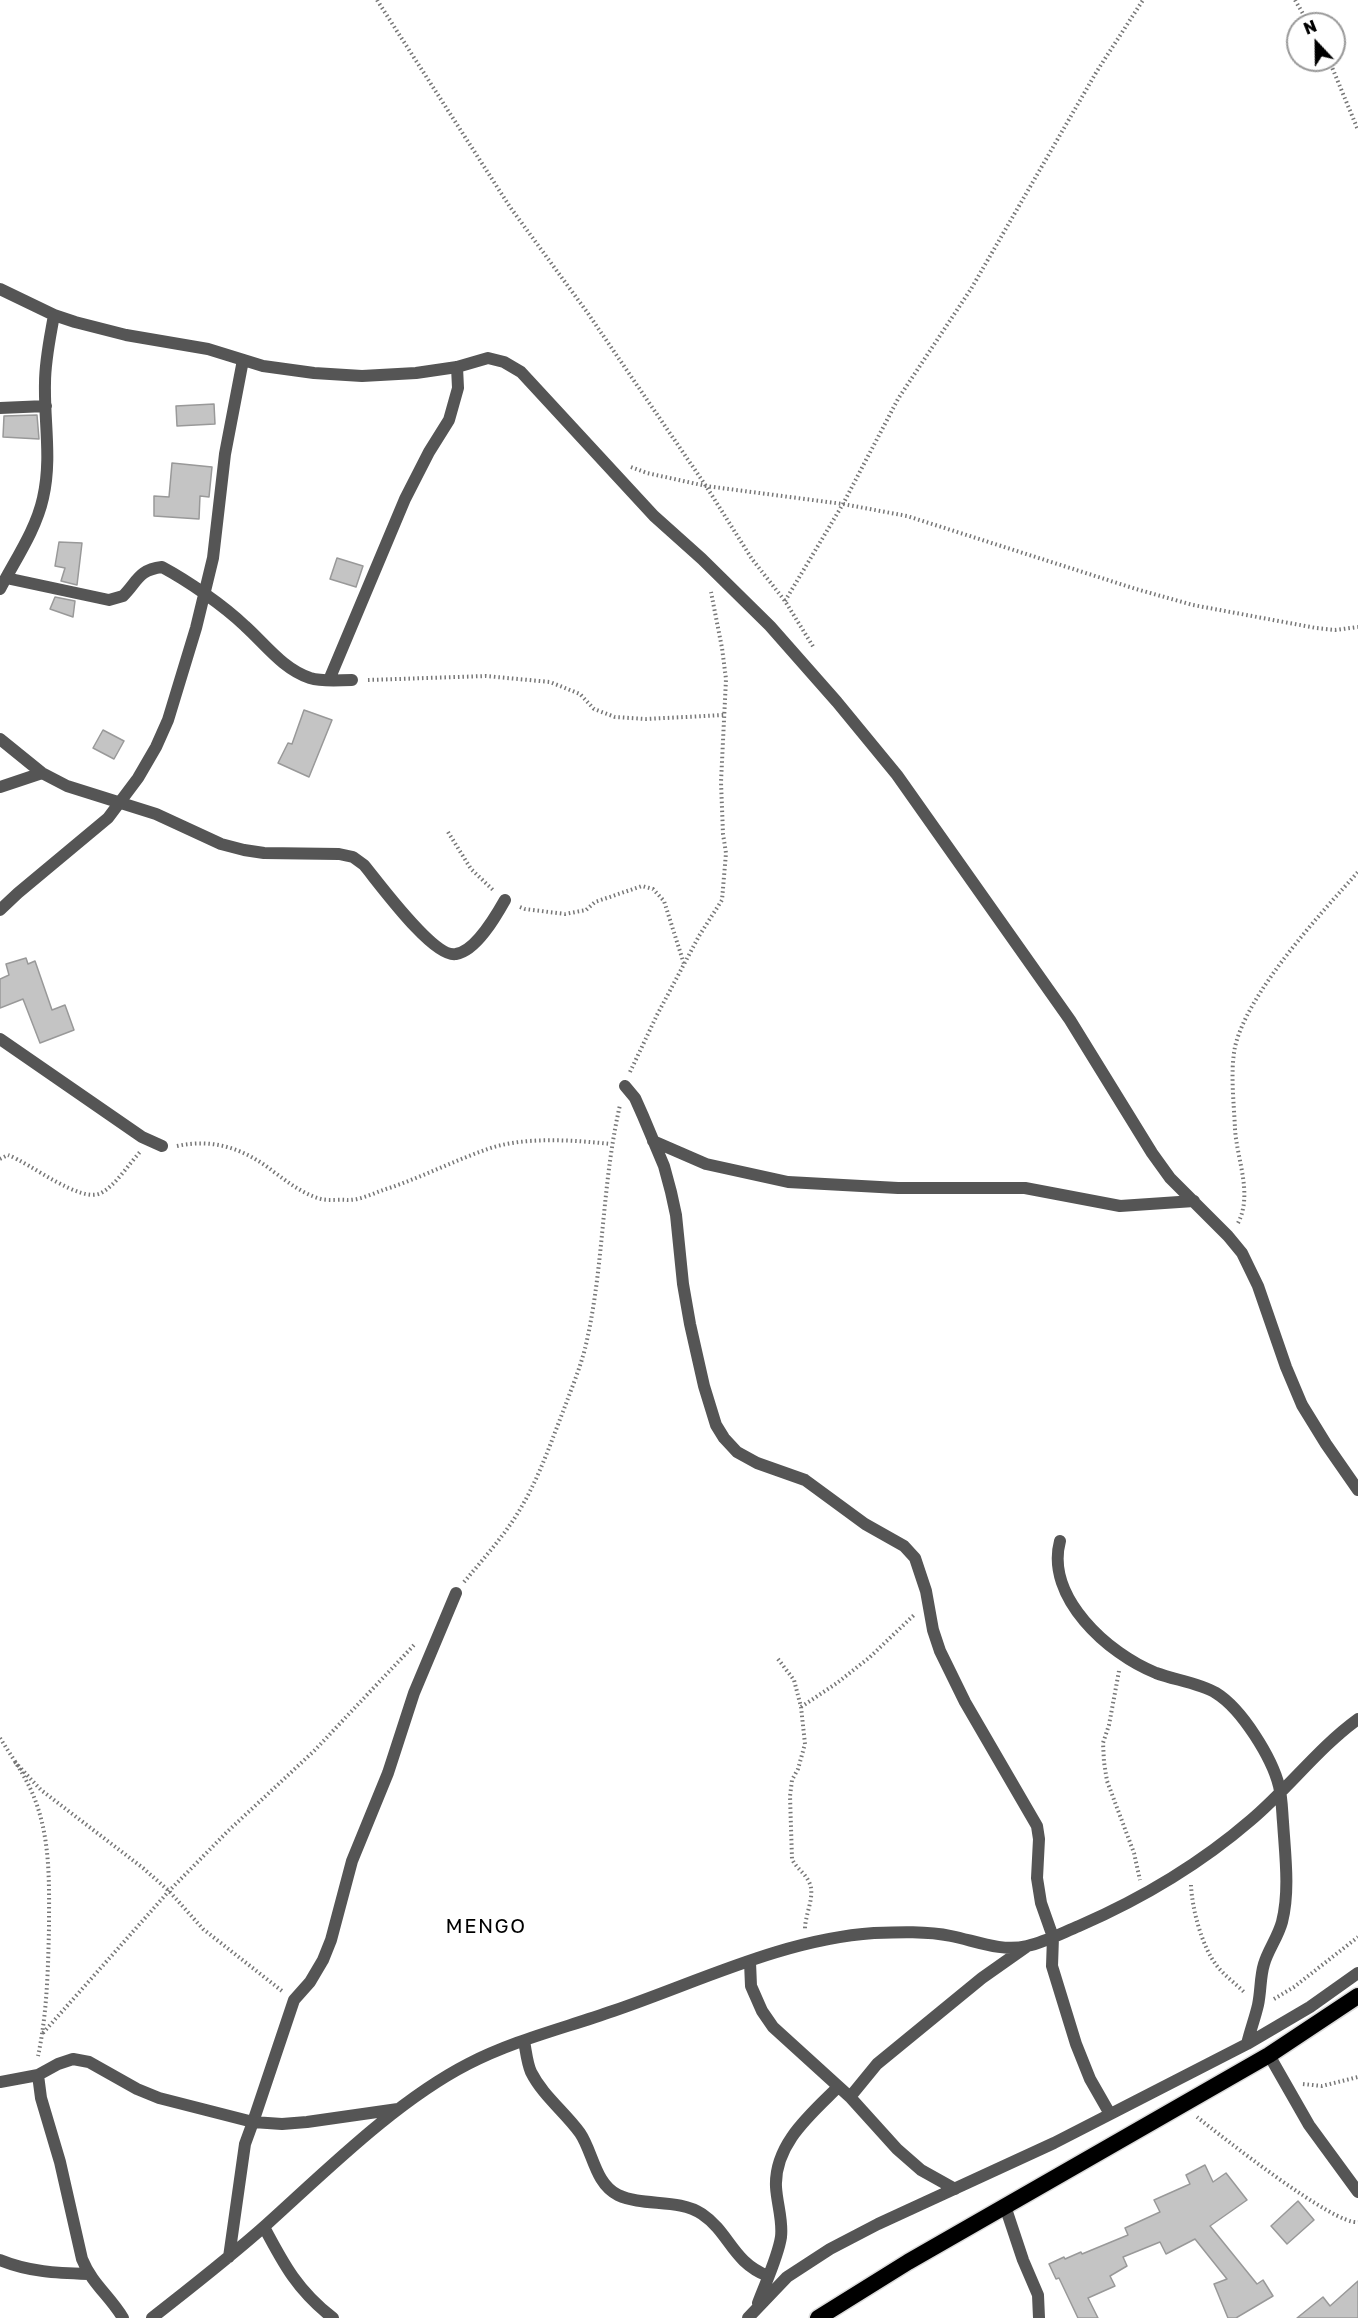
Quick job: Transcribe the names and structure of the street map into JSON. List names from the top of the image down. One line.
{"districts":["MENGO"],"north":"top"}
